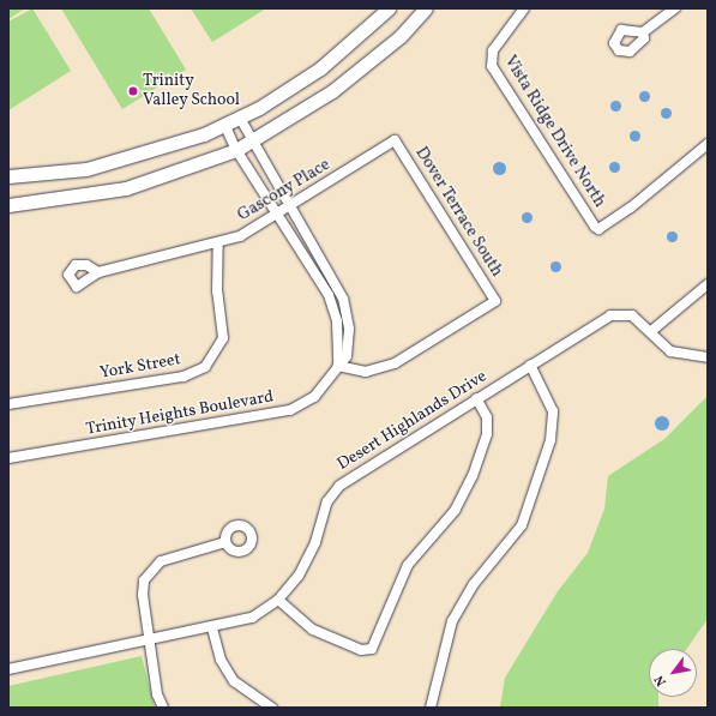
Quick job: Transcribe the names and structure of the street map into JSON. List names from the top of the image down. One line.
{"streets":{"street":["Vista Ridge Drive North","Gascony Place","Dover Terrace South","York Street","Trinity Heights Boulevard","Desert Highlands Drive"]},"crossings":[["Gascony Place","Dover Terrace South"],["Gascony Place","York Street"],["Gascony Place","Trinity Heights Boulevard"],["Dover Terrace South","Trinity Heights Boulevard"]],"places":["Trinity Valley School"],"north":"bottom left"}
